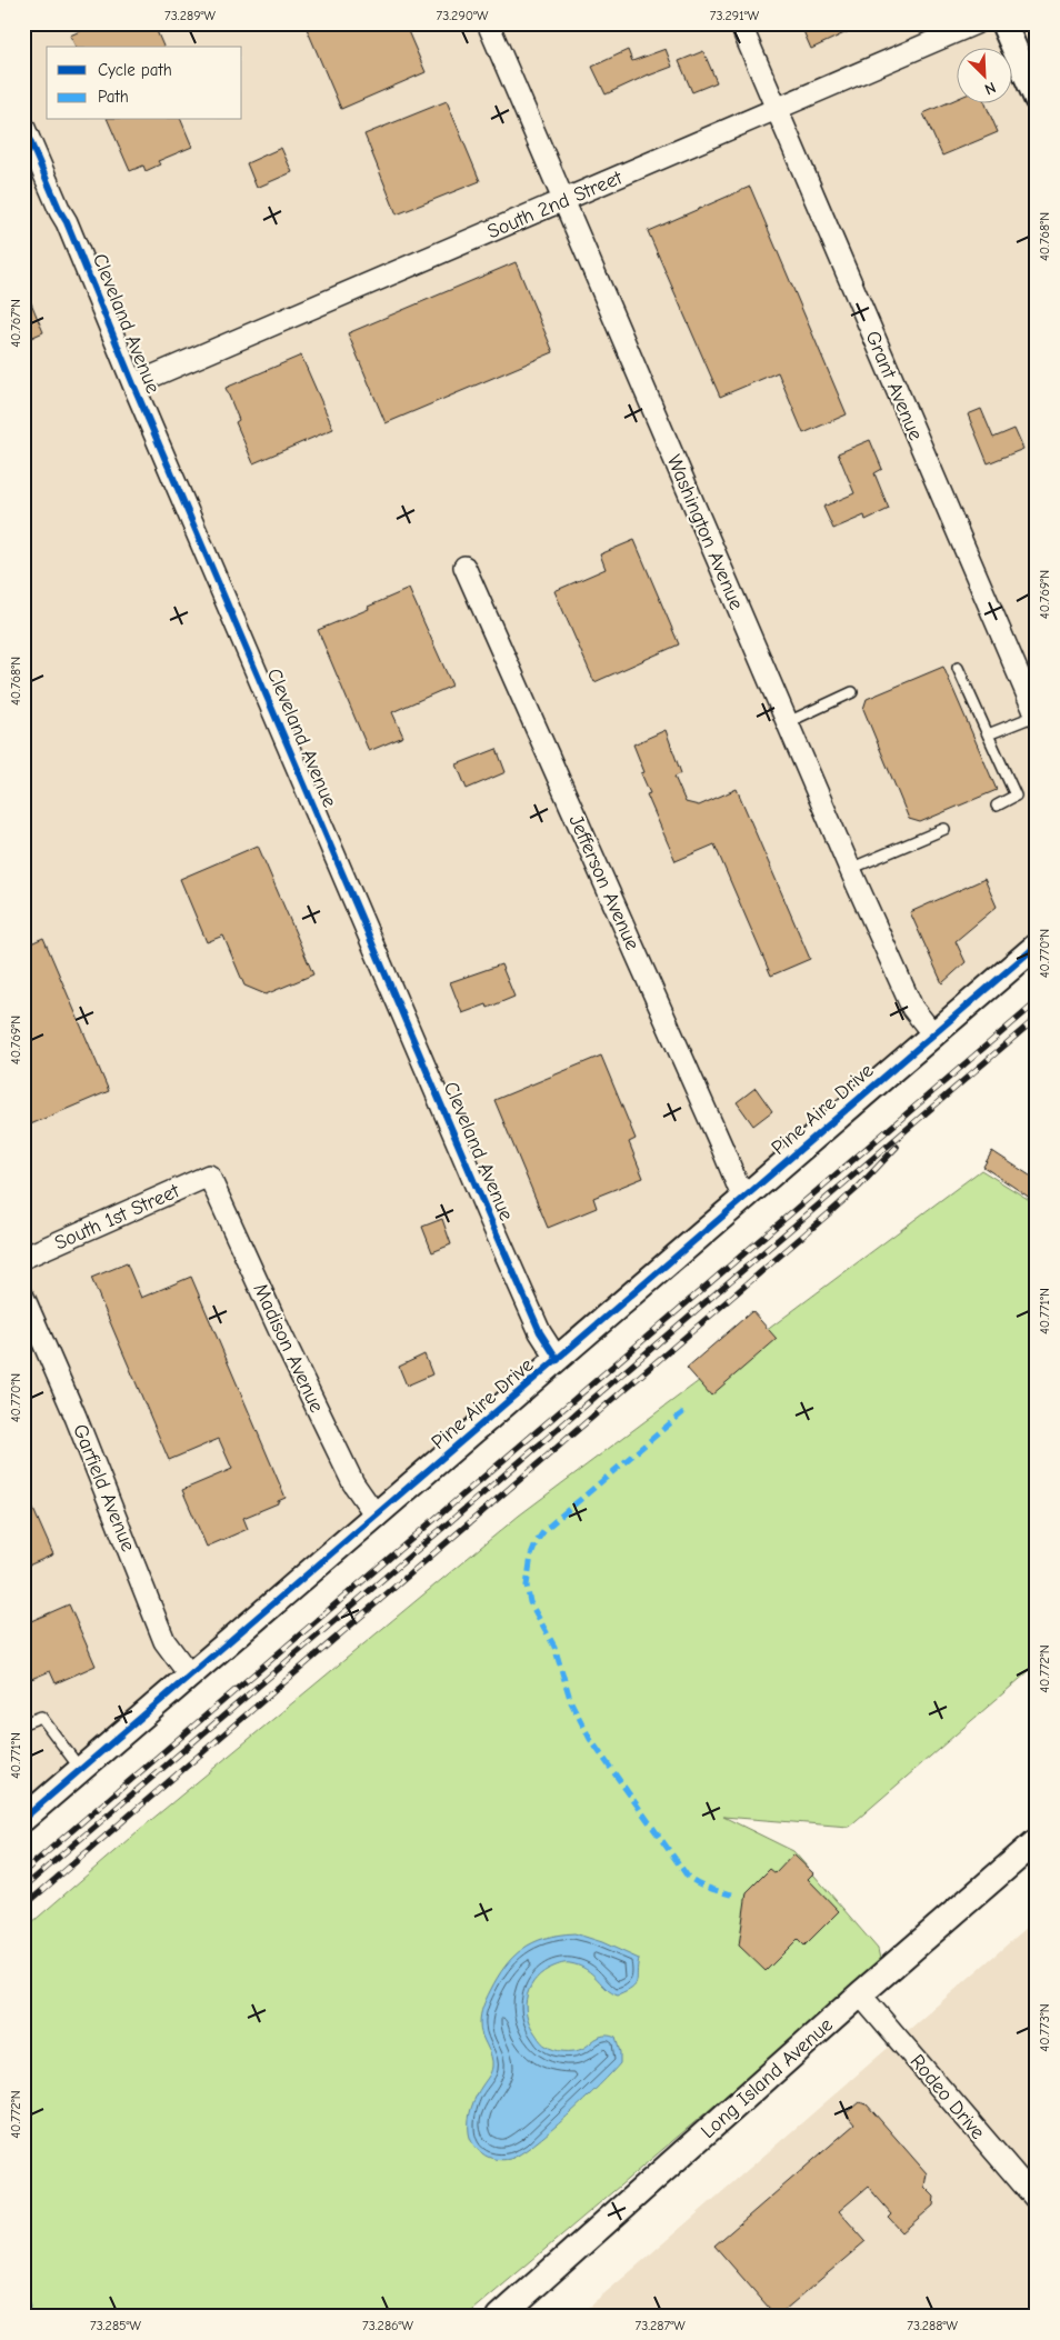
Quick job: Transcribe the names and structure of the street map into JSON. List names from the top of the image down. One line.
{"streets":{"street":["South 2nd Street","Cleveland Avenue","Grant Avenue","Washington Avenue","Jefferson Avenue","Pine Aire Drive","South 1st Street","Madison Avenue","Garfield Avenue","Long Island Avenue","Rodeo Drive"]},"crossings":[["South 2nd Street","Cleveland Avenue"],["South 2nd Street","Grant Avenue"],["South 2nd Street","Washington Avenue"],["Cleveland Avenue","Pine Aire Drive"],["Washington Avenue","Pine Aire Drive"],["Jefferson Avenue","Pine Aire Drive"],["Pine Aire Drive","Madison Avenue"],["Pine Aire Drive","Garfield Avenue"],["South 1st Street","Madison Avenue"],["Long Island Avenue","Rodeo Drive"]],"legend":["Cycle path","Path"],"north":"bottom right","coordinates":["73.289°W","73.290°W","73.291°W","40.768°N","40.767°N","40.769°N","40.770°N","40.771°N","40.772°N","40.773°N","73.285°W","73.286°W","73.287°W","73.288°W"]}
